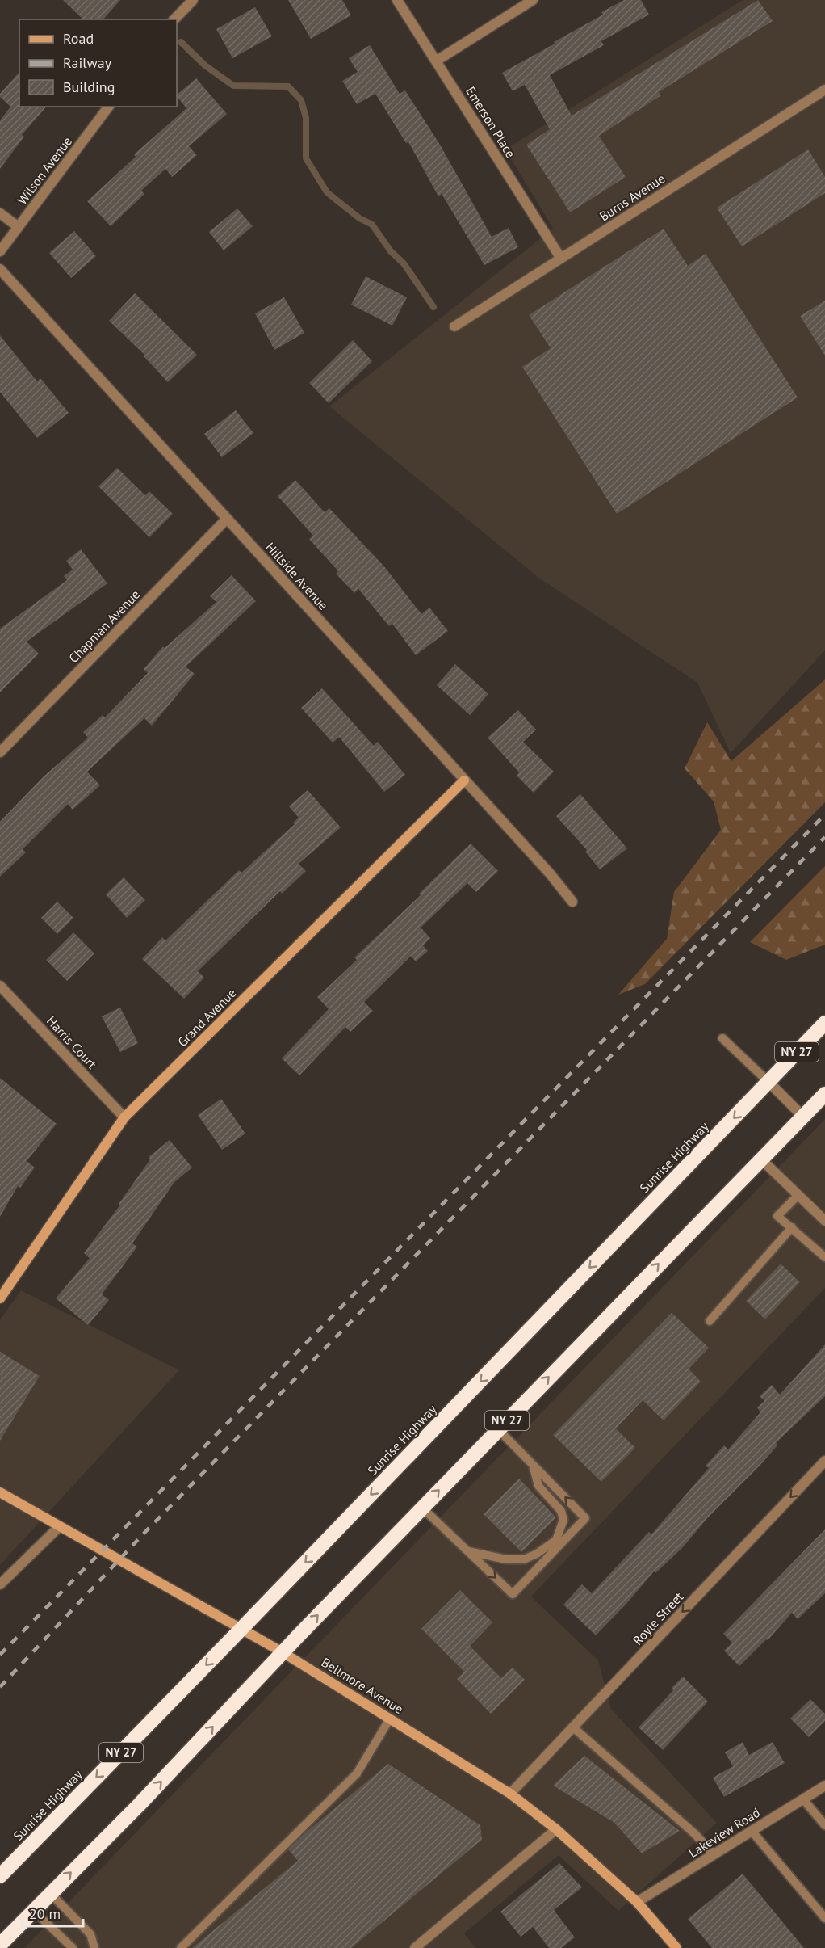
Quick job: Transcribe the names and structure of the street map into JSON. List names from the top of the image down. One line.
{"streets":{"highway":["NY 27","Sunrise Highway"],"main road":["Grand Avenue","Bellmore Avenue"],"street":["Emerson Place","Wilson Avenue","Burns Avenue","Hillside Avenue","Chapman Avenue","Harris Court","Royle Street","Lakeview Road"]},"crossings":[["Emerson Place","Burns Avenue"],["Hillside Avenue","Chapman Avenue"],["Hillside Avenue","Grand Avenue"],["Grand Avenue","Harris Court"],["NY 27","Bellmore Avenue"],["Sunrise Highway","Bellmore Avenue"],["Royle Street","Bellmore Avenue"],["Bellmore Avenue","Lakeview Road"]],"one_way":["Royle Street"],"legend":["Road","Railway","Building"],"scale_bar":"20 m"}
